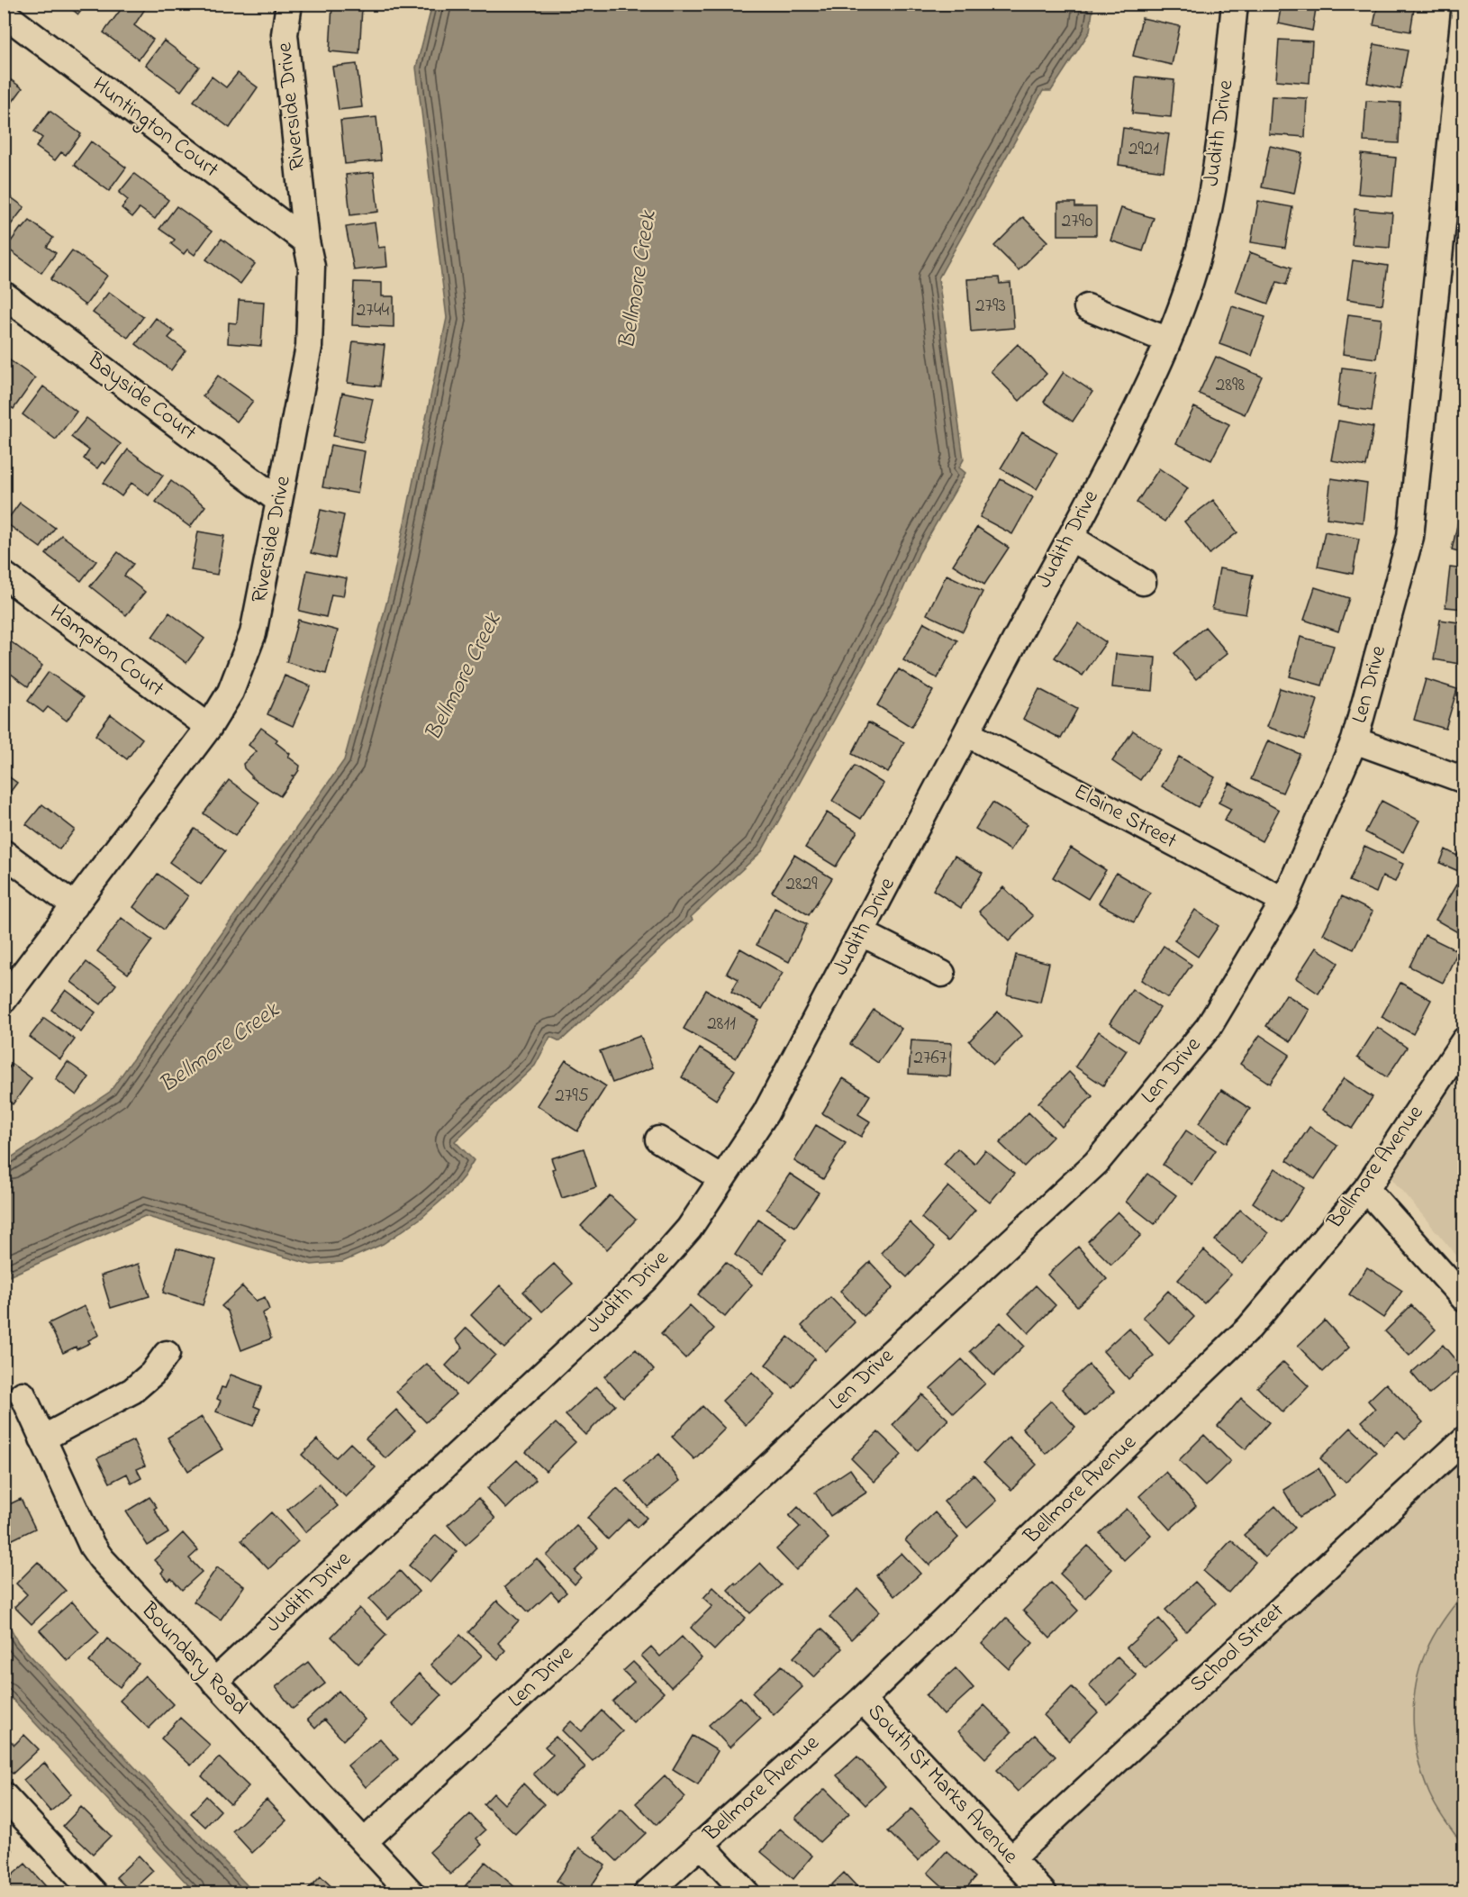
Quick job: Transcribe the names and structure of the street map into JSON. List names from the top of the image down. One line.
{"streets":{"street":["Riverside Drive","Huntington Court","Judith Drive","Bayside Court","Hampton Court","Len Drive","Elaine Street","Bellmore Avenue","School Street","Boundary Road","South St Marks Avenue"]},"crossings":[["Riverside Drive","Huntington Court"],["Riverside Drive","Bayside Court"],["Riverside Drive","Hampton Court"],["Judith Drive","Elaine Street"],["Judith Drive","Boundary Road"],["Len Drive","Elaine Street"],["Len Drive","Boundary Road"],["Bellmore Avenue","South St Marks Avenue"],["School Street","South St Marks Avenue"]],"water":["Bellmore Creek"],"house_numbers":["2921","2790","2793","2744","2898","2829","2811","2767","2795"]}
